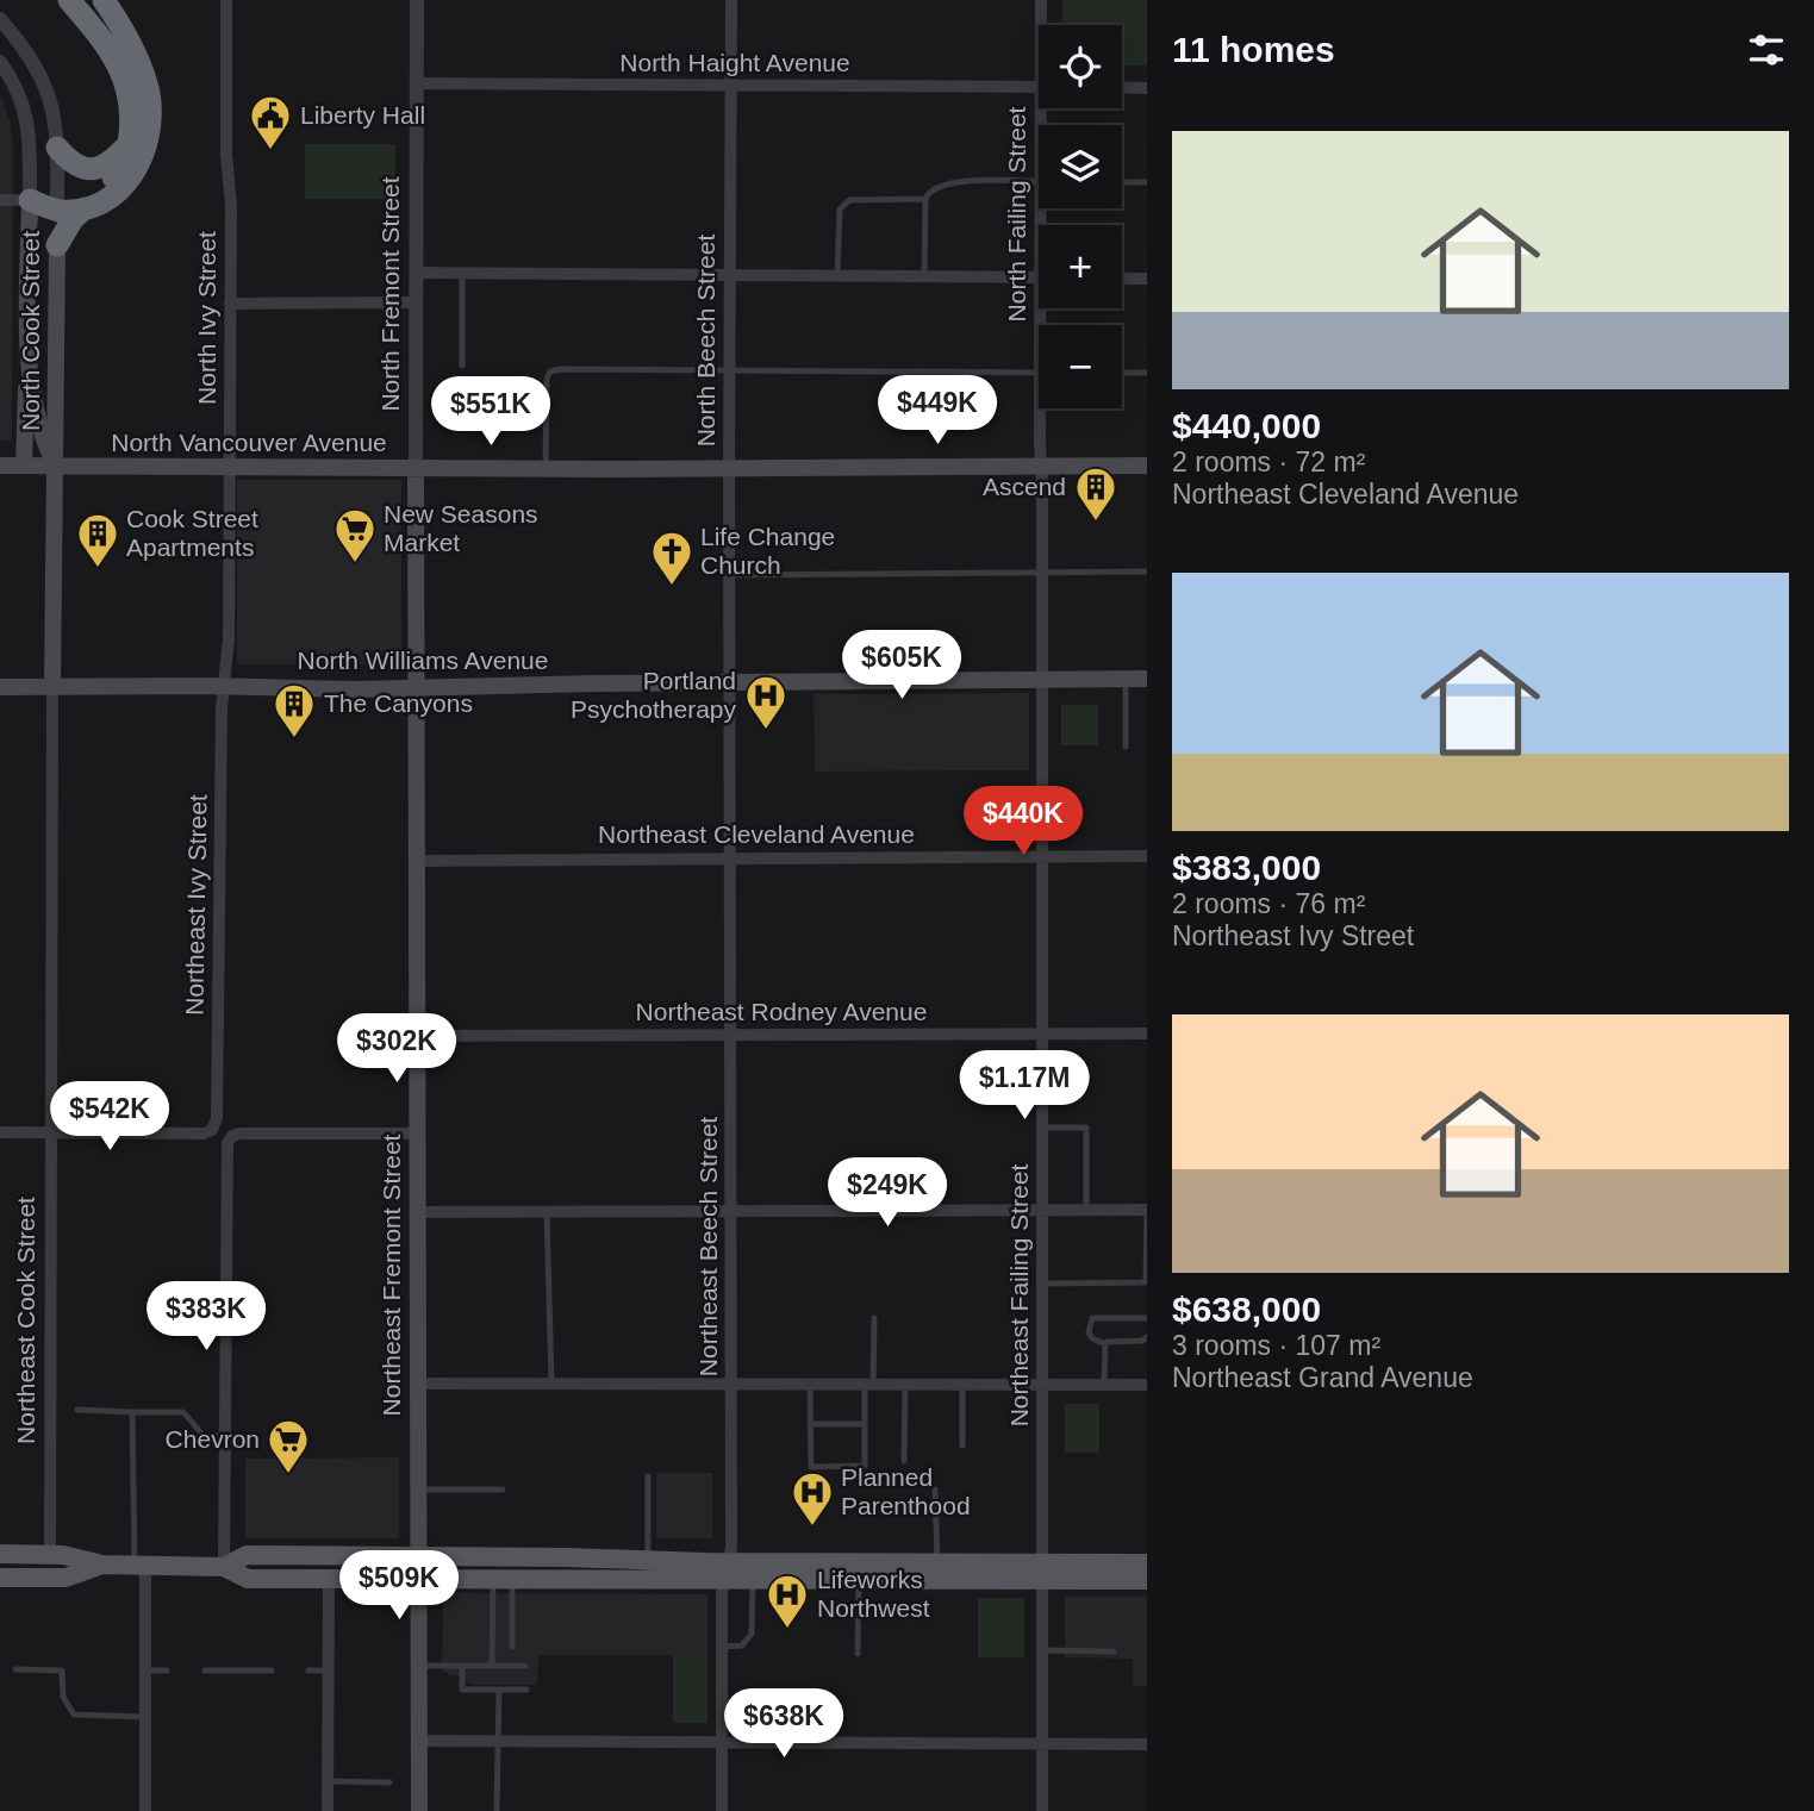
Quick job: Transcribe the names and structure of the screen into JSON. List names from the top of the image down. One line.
{"streets":{"main road":["North Fremont Street","North Cook Street","North Vancouver Avenue","North Williams Avenue","Northeast Fremont Street"],"street":["North Haight Avenue","North Failing Street","North Ivy Street","North Beech Street","Northeast Cleveland Avenue","Northeast Ivy Street","Northeast Rodney Avenue","Northeast Beech Street","Northeast Failing Street","Northeast Cook Street"]},"crossings":[["North Haight Avenue","North Fremont Street"],["North Haight Avenue","North Beech Street"],["North Failing Street","North Vancouver Avenue"],["North Failing Street","North Williams Avenue"],["North Failing Street","Northeast Failing Street"],["North Fremont Street","North Vancouver Avenue"],["North Fremont Street","North Williams Avenue"],["North Fremont Street","Northeast Fremont Street"],["North Ivy Street","North Vancouver Avenue"],["North Ivy Street","North Williams Avenue"],["North Ivy Street","Northeast Ivy Street"],["North Cook Street","North Vancouver Avenue"],["North Cook Street","North Williams Avenue"],["North Cook Street","Northeast Cook Street"],["North Beech Street","North Vancouver Avenue"],["North Beech Street","North Williams Avenue"],["North Beech Street","Northeast Beech Street"],["North Williams Avenue","Northeast Ivy Street"],["North Williams Avenue","Northeast Beech Street"],["North Williams Avenue","Northeast Fremont Street"],["North Williams Avenue","Northeast Failing Street"],["North Williams Avenue","Northeast Cook Street"],["Northeast Cleveland Avenue","Northeast Beech Street"],["Northeast Cleveland Avenue","Northeast Fremont Street"],["Northeast Cleveland Avenue","Northeast Failing Street"],["Northeast Ivy Street","Northeast Cook Street"],["Northeast Rodney Avenue","Northeast Beech Street"],["Northeast Rodney Avenue","Northeast Fremont Street"],["Northeast Rodney Avenue","Northeast Failing Street"]],"places":{"public building":["Liberty Hall"],"building":["Ascend","Cook Street Apartments","The Canyons"],"supermarket":["New Seasons Market","Chevron"],"church":["Life Change Church"],"hospital":["Portland Psychotherapy","Planned Parenthood","Lifeworks Northwest"]},"page":{"heading":"11 homes","map_buttons":["+","−"],"list":[{"name":"$440,000","note":"2 rooms · 72 m² · Northeast Cleveland Avenue"},{"name":"$383,000","note":"2 rooms · 76 m² · Northeast Ivy Street"},{"name":"$638,000","note":"3 rooms · 107 m² · Northeast Grand Avenue"}],"price":["$449K","$551K","$605K","$440K","$302K","$1.17M","$542K","$249K","$383K","$509K","$638K"]}}
